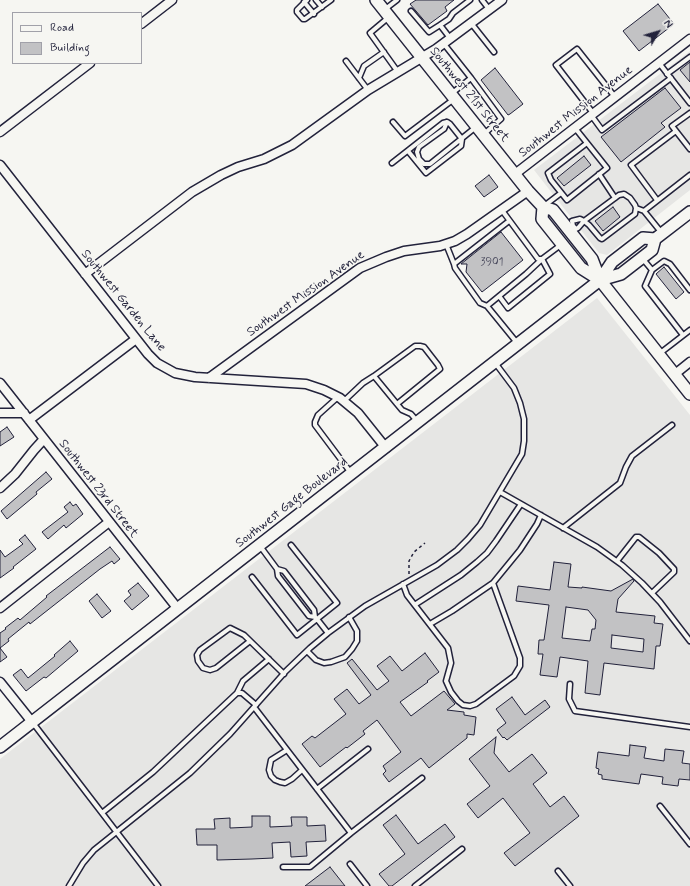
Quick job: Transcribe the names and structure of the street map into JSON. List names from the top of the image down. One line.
{"streets":{"main road":["Southwest 21st Street","Southwest Gage Boulevard"],"street":["Southwest Mission Avenue","Southwest Garden Lane","Southwest 23rd Street"]},"crossings":[["Southwest 21st Street","Southwest Mission Avenue"],["Southwest 21st Street","Southwest Gage Boulevard"],["Southwest Mission Avenue","Southwest Garden Lane"],["Southwest Garden Lane","Southwest Gage Boulevard"],["Southwest 23rd Street","Southwest Gage Boulevard"]],"house_numbers":["3901"],"legend":["Road","Building"],"north":"top right"}
